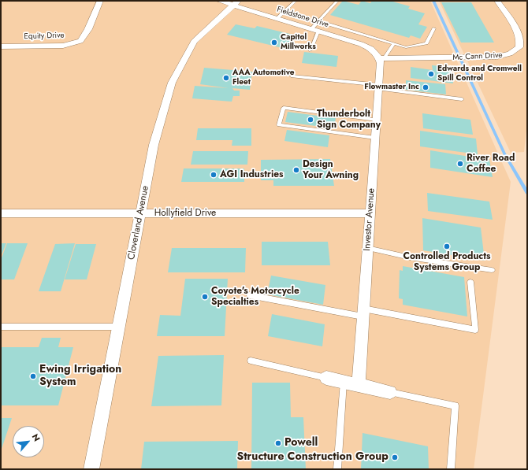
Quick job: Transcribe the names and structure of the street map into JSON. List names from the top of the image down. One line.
{"streets":{"street":["Fieldstone Drive","Equity Drive","Mc Cann Drive","Hollyfield Drive","Investor Avenue","Cloverland Avenue"]},"crossings":[["Fieldstone Drive","Mc Cann Drive"],["Fieldstone Drive","Investor Avenue"],["Fieldstone Drive","Cloverland Avenue"],["Mc Cann Drive","Investor Avenue"],["Hollyfield Drive","Investor Avenue"],["Hollyfield Drive","Cloverland Avenue"]],"places":["Capitol Millworks","Edwards and Cromwell Spill Control","AAA Automotive Fleet","Flowmaster Inc","Thunderbolt Sign Company","River Road Coffee","Design Your Awning","AGI Industries","Controlled Products Systems Group","Coyote's Motorcycle Specialties","Ewing Irrigation System","Powell","Structure Construction Group"],"north":"top right"}
